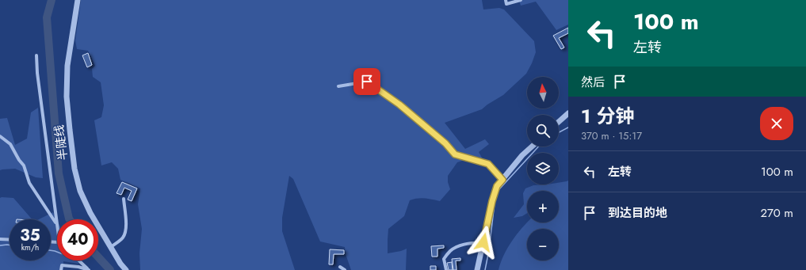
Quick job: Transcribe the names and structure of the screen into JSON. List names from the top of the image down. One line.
{"streets":{"street":["半陡线"]},"north":"top","page":{"turn":["100 m","左转"],"then":"然后","map_buttons":["+","−"],"heading":["1 分钟","370 m · 15:17"],"list":[{"name":"左转","value":"100 m"},{"name":"到达目的地","value":"270 m"}],"speed":"35 km/h","limit":"40"}}
